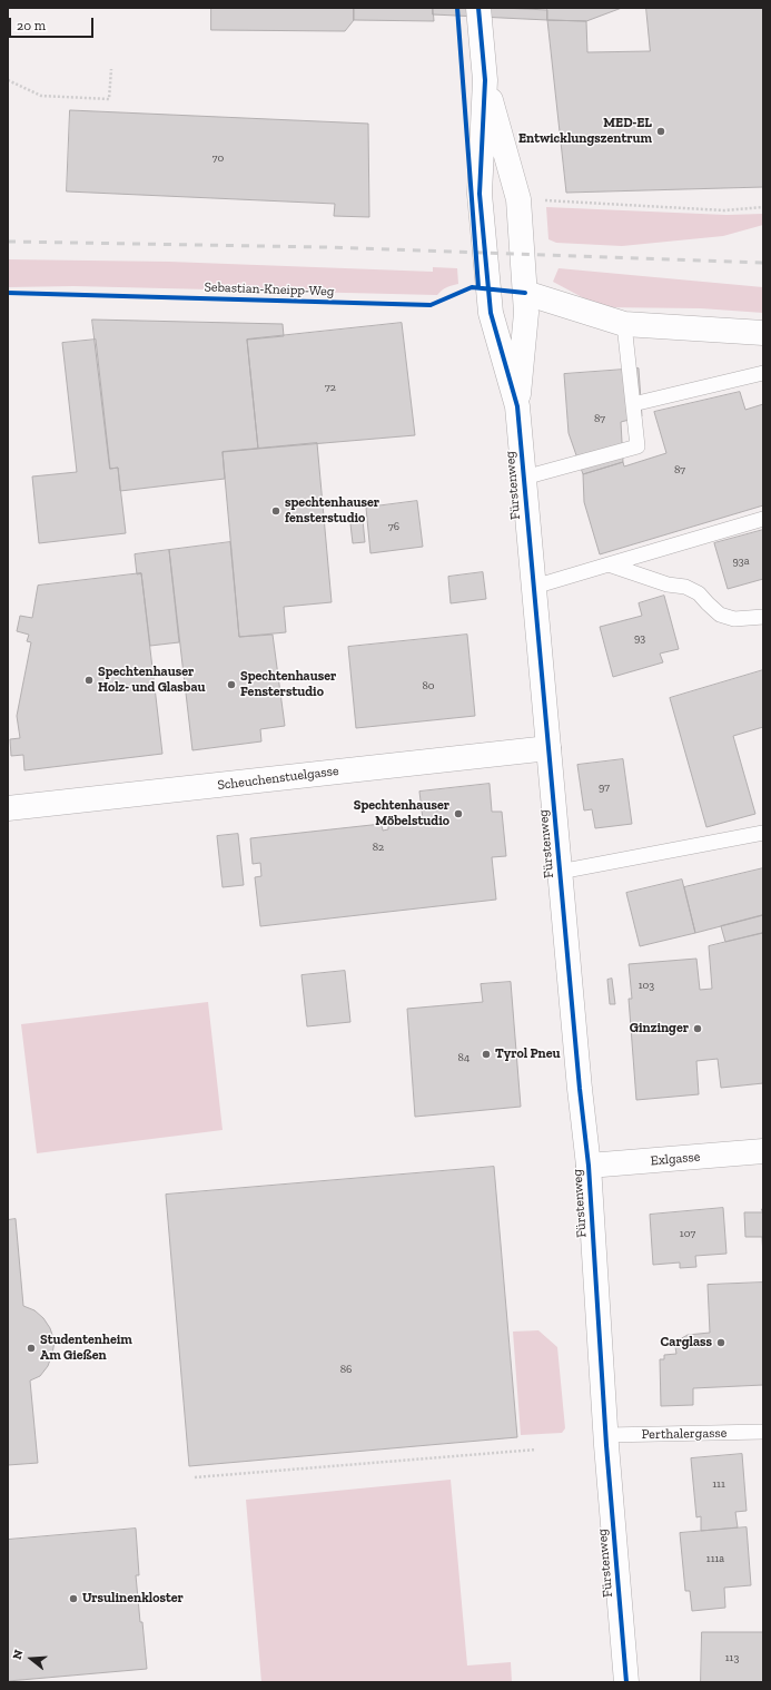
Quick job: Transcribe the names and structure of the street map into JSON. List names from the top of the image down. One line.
{"streets":{"street":["Fürstenweg","Scheuchenstuelgasse","Exlgasse"],"lane":["Perthalergasse"],"cycle path":["Sebastian-Kneipp-Weg"]},"crossings":[["Fürstenweg","Scheuchenstuelgasse"],["Fürstenweg","Exlgasse"],["Fürstenweg","Perthalergasse"]],"places":["MED-EL Entwicklungszentrum","spechtenhauser fensterstudio","Spechtenhauser Holz- und Glasbau","Spechtenhauser Fensterstudio","Spechtenhauser Möbelstudio","Ginzinger","Tyrol Pneu","Carglass","Studentenheim Am Gießen","Ursulinenkloster"],"house_numbers":["70","72","87","87","76","93a","93","80","97","82","103","84","107","86","111","111a","113"],"scale_bar":"20 m","north":"left"}
